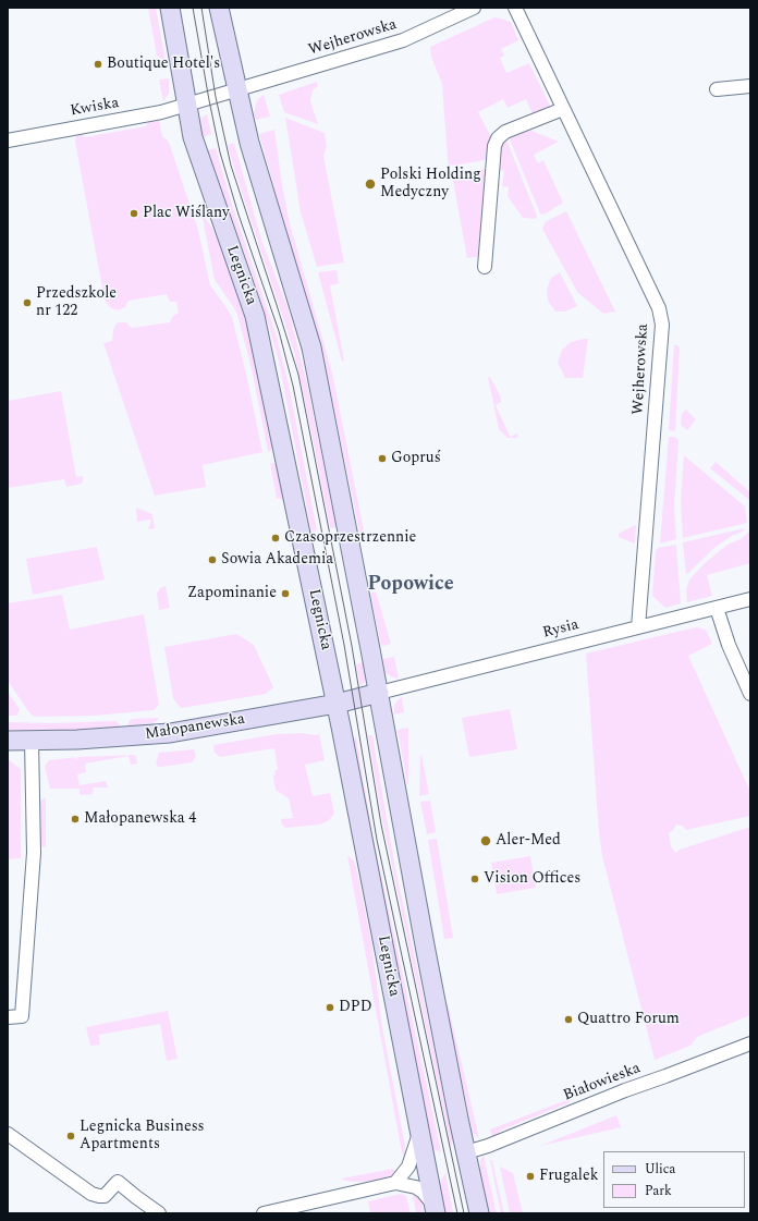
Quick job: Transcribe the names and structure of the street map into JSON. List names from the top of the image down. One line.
{"streets":{"main road":["Legnicka","Małopanewska"],"street":["Wejherowska","Kwiska","Rysia","Białowieska"]},"crossings":[["Wejherowska","Kwiska"],["Wejherowska","Legnicka"],["Wejherowska","Rysia"],["Kwiska","Legnicka"],["Legnicka","Małopanewska"],["Rysia","Małopanewska"]],"districts":["Popowice"],"places":["Boutique Hotel's","Polski Holding Medyczny","Plac Wiślany","Przedszkole nr 122","Gopruś","Czasoprzestrzennie","Sowia Akademia","Zapominanie","Małopanewska 4","Aler-Med","Vision Offices","DPD","Quattro Forum","Legnicka Business Apartments","Frugalek"],"legend":["Ulica","Park"]}
